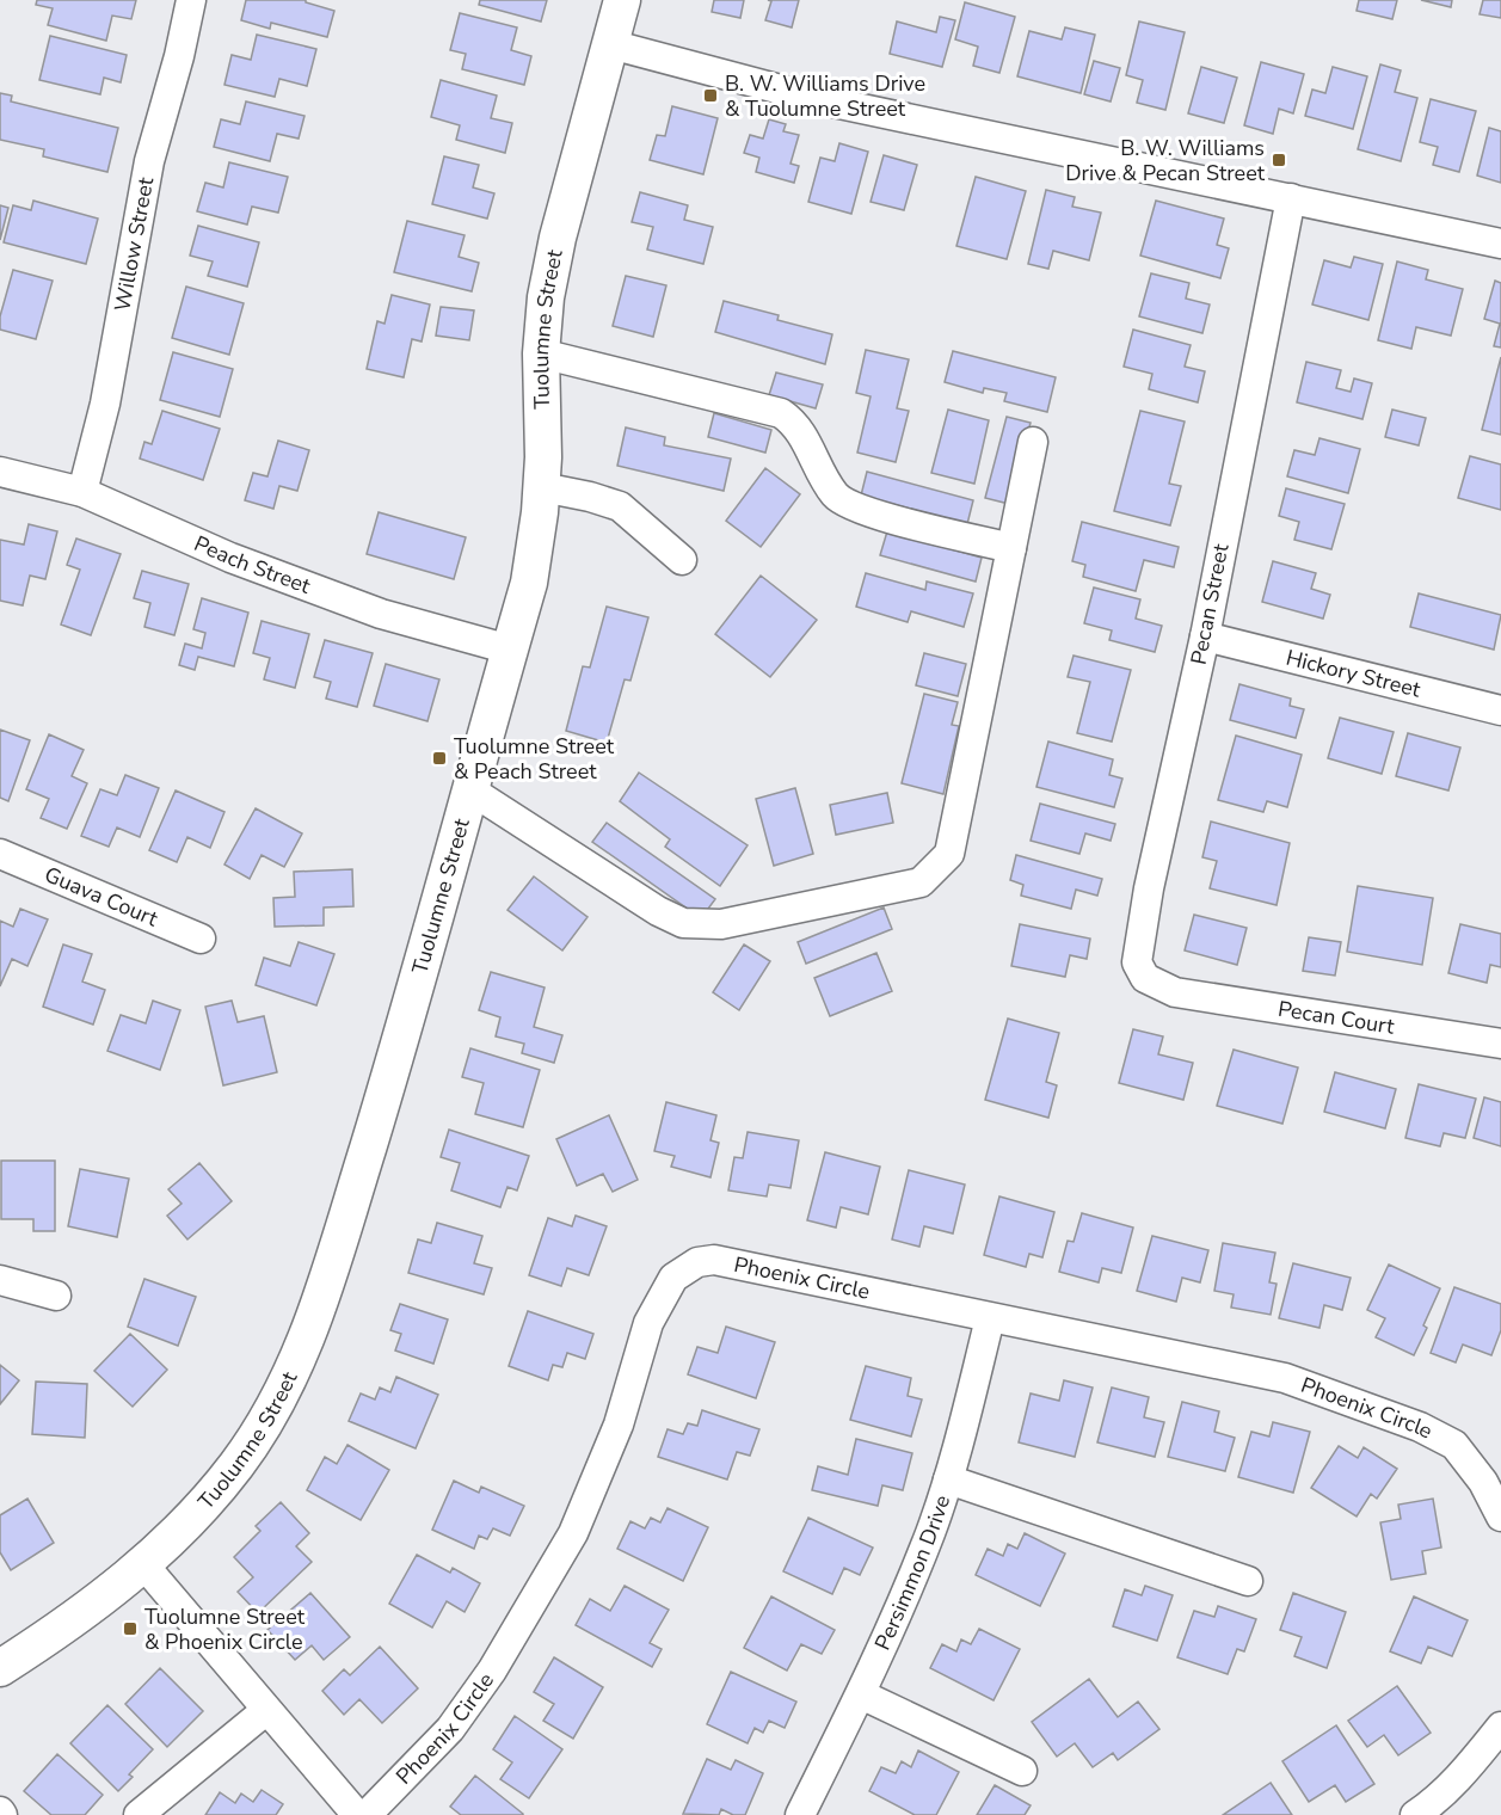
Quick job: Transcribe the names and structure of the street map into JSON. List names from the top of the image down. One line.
{"streets":{"main road":["Tuolumne Street"],"street":["Willow Street","Peach Street","Pecan Street","Hickory Street","Guava Court","Pecan Court","Phoenix Circle","Persimmon Drive"]},"crossings":[["Willow Street","Peach Street"],["Tuolumne Street","Peach Street"],["Pecan Street","Hickory Street"],["Pecan Street","Pecan Court"],["Phoenix Circle","Persimmon Drive"]],"places":{"transit":["B. W. Williams Drive & Tuolumne Street","B. W. Williams Drive & Pecan Street","Tuolumne Street & Peach Street","Tuolumne Street & Phoenix Circle"]}}
